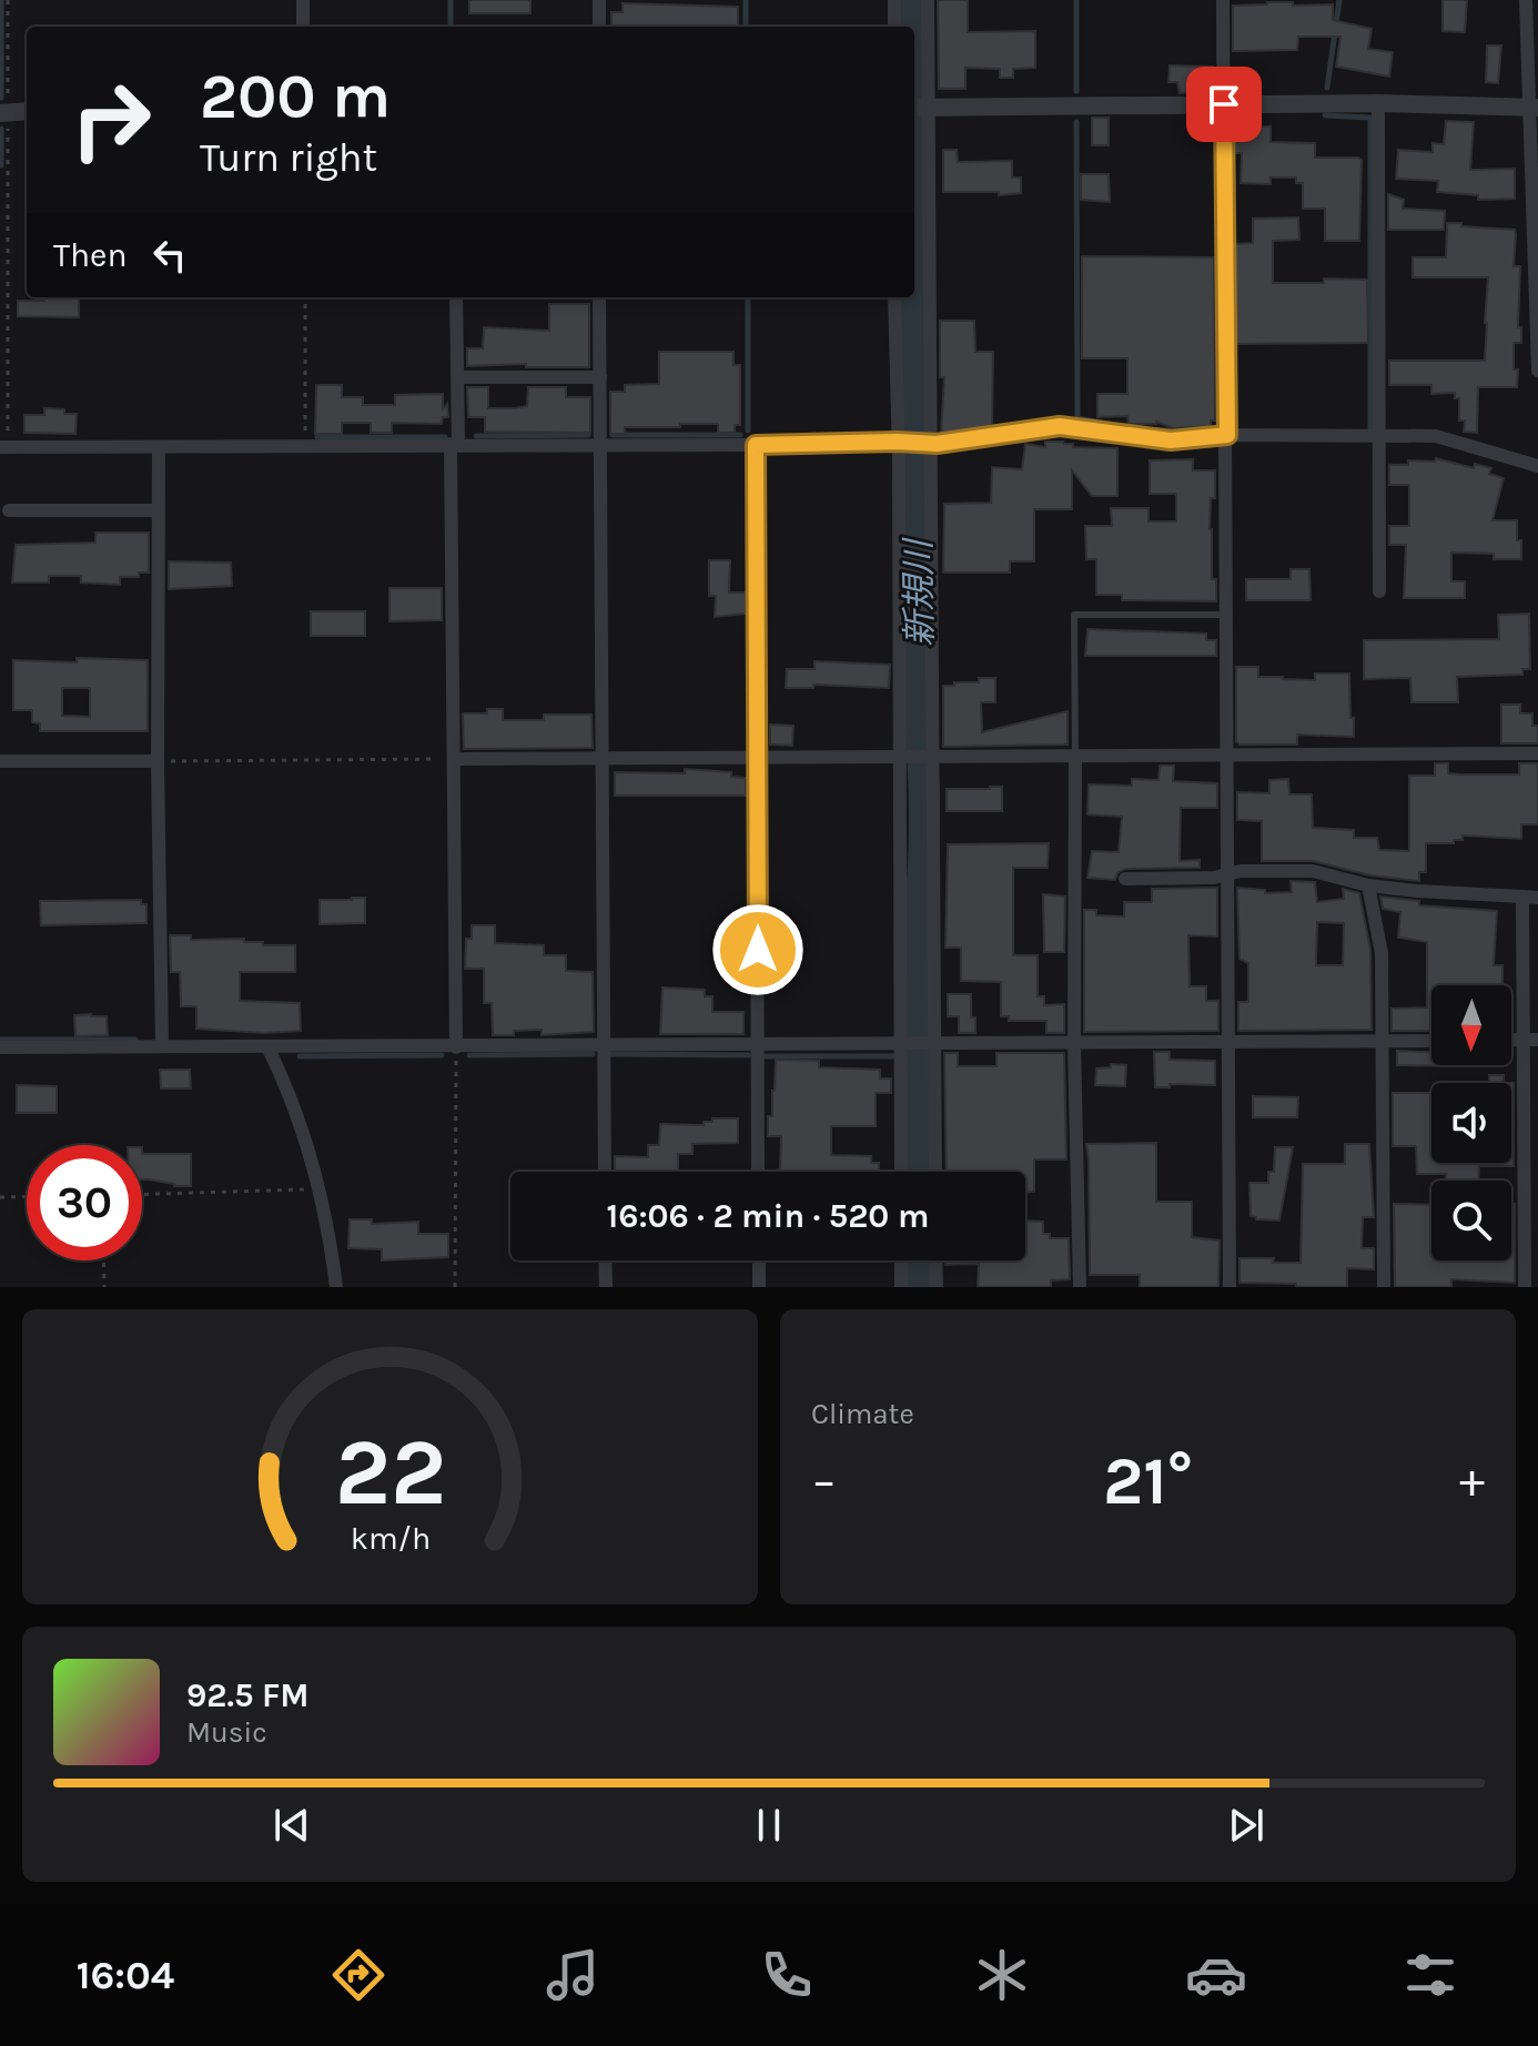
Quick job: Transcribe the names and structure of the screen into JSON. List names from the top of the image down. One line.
{"water":["新規川"],"north":"bottom","page":{"turn":["200 m","Turn right"],"then":"Then","limit":"30","trip":"16:06 · 2 min · 520 m","tile":"Climate","heat":["−","21°","+"],"song":["92.5 FM","Music"],"tabs":"16:04","gauge":["22","km/h"]}}
